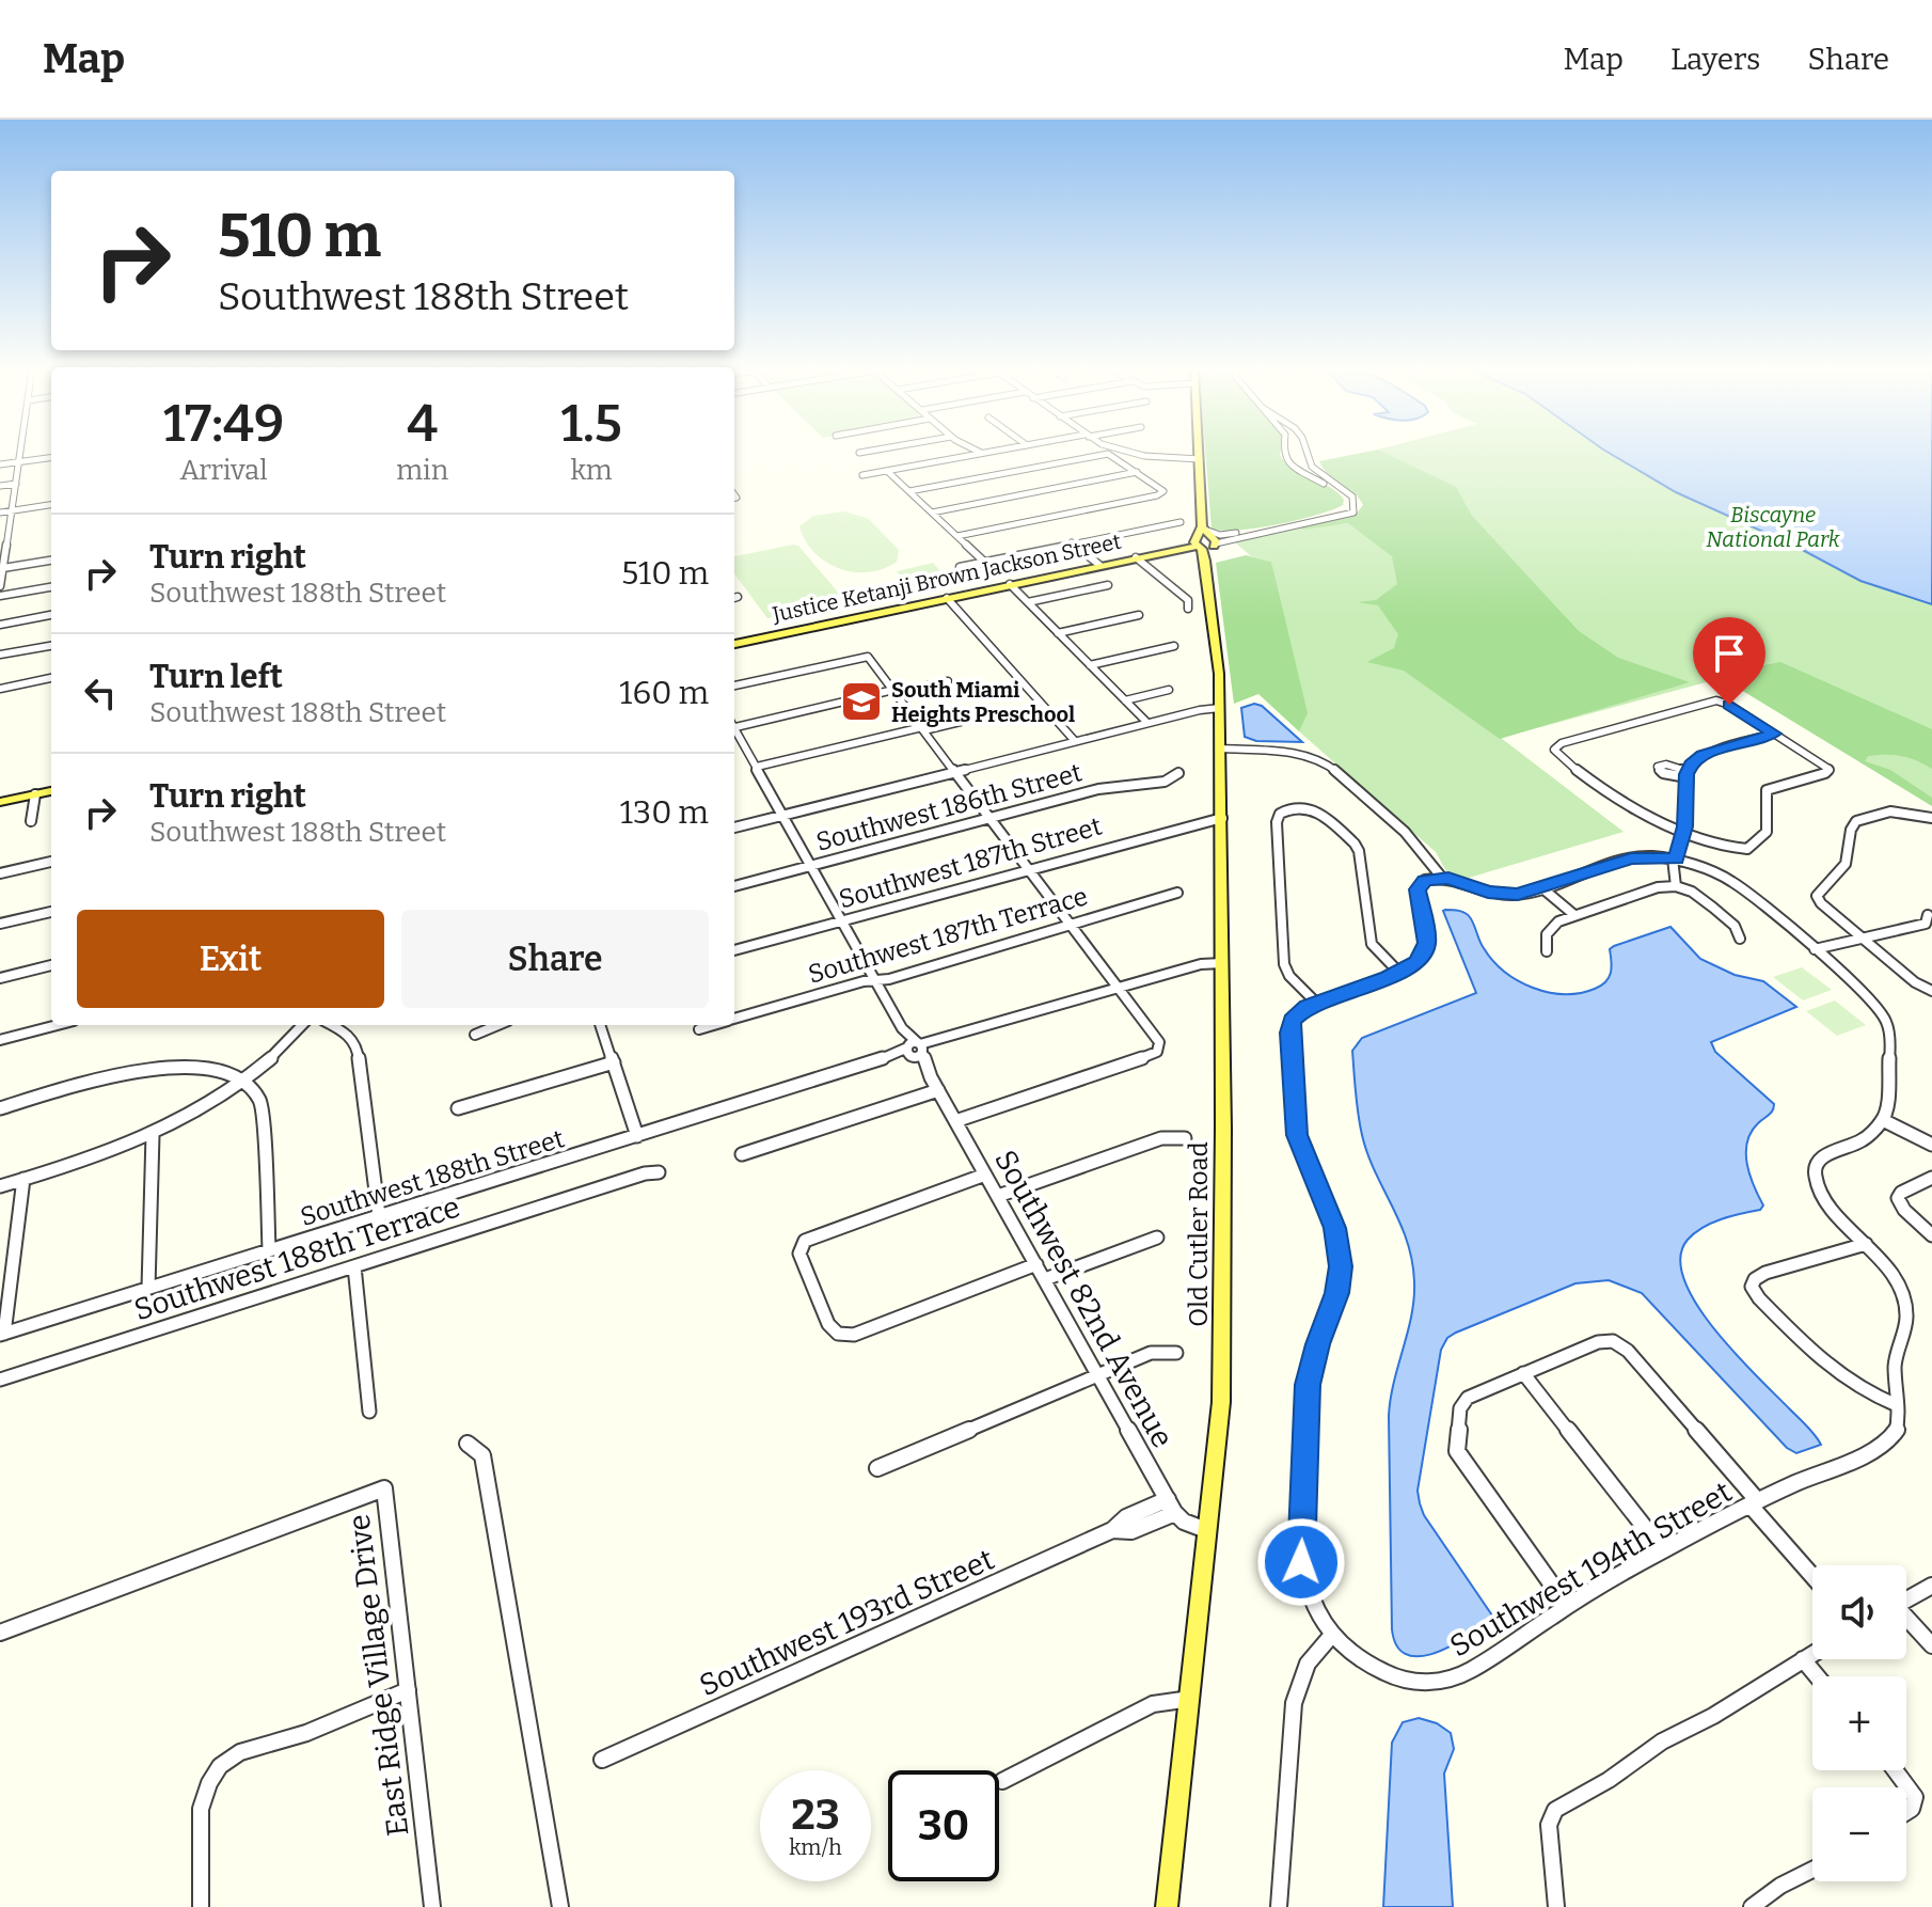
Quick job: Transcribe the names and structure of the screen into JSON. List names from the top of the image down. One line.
{"streets":{"main road":["Justice Ketanji Brown Jackson Street","Old Cutler Road"],"street":["Southwest 186th Street","Southwest 187th Street","Southwest 187th Terrace","Southwest 188th Street","Southwest 188th Terrace","Southwest 82nd Avenue","Southwest 194th Street","Southwest 193rd Street","East Ridge Village Drive"]},"crossings":[["Justice Ketanji Brown Jackson Street","Old Cutler Road"],["Southwest 186th Street","Southwest 82nd Avenue"],["Southwest 187th Street","Old Cutler Road"],["Southwest 187th Street","Southwest 82nd Avenue"],["Southwest 187th Terrace","Southwest 82nd Avenue"],["Southwest 188th Street","Old Cutler Road"],["Southwest 188th Street","Southwest 82nd Avenue"],["Southwest 82nd Avenue","Southwest 193rd Street"]],"parks":["Biscayne National Park"],"places":{"school or university":["South Miami Heights Preschool"]},"page":{"header":"Map","nav":["Map","Layers","Share"],"turn":["510 m","Southwest 188th Street"],"eta":["17:49","Arrival","4","min","1.5","km"],"list":[{"name":"Turn right","note":"Southwest 188th Street","value":"510 m"},{"name":"Turn left","note":"Southwest 188th Street","value":"160 m"},{"name":"Turn right","note":"Southwest 188th Street","value":"130 m"}],"buttons":["Exit","Share"],"map_buttons":["+","−"],"speed":"23 km/h","limit":"30"}}
